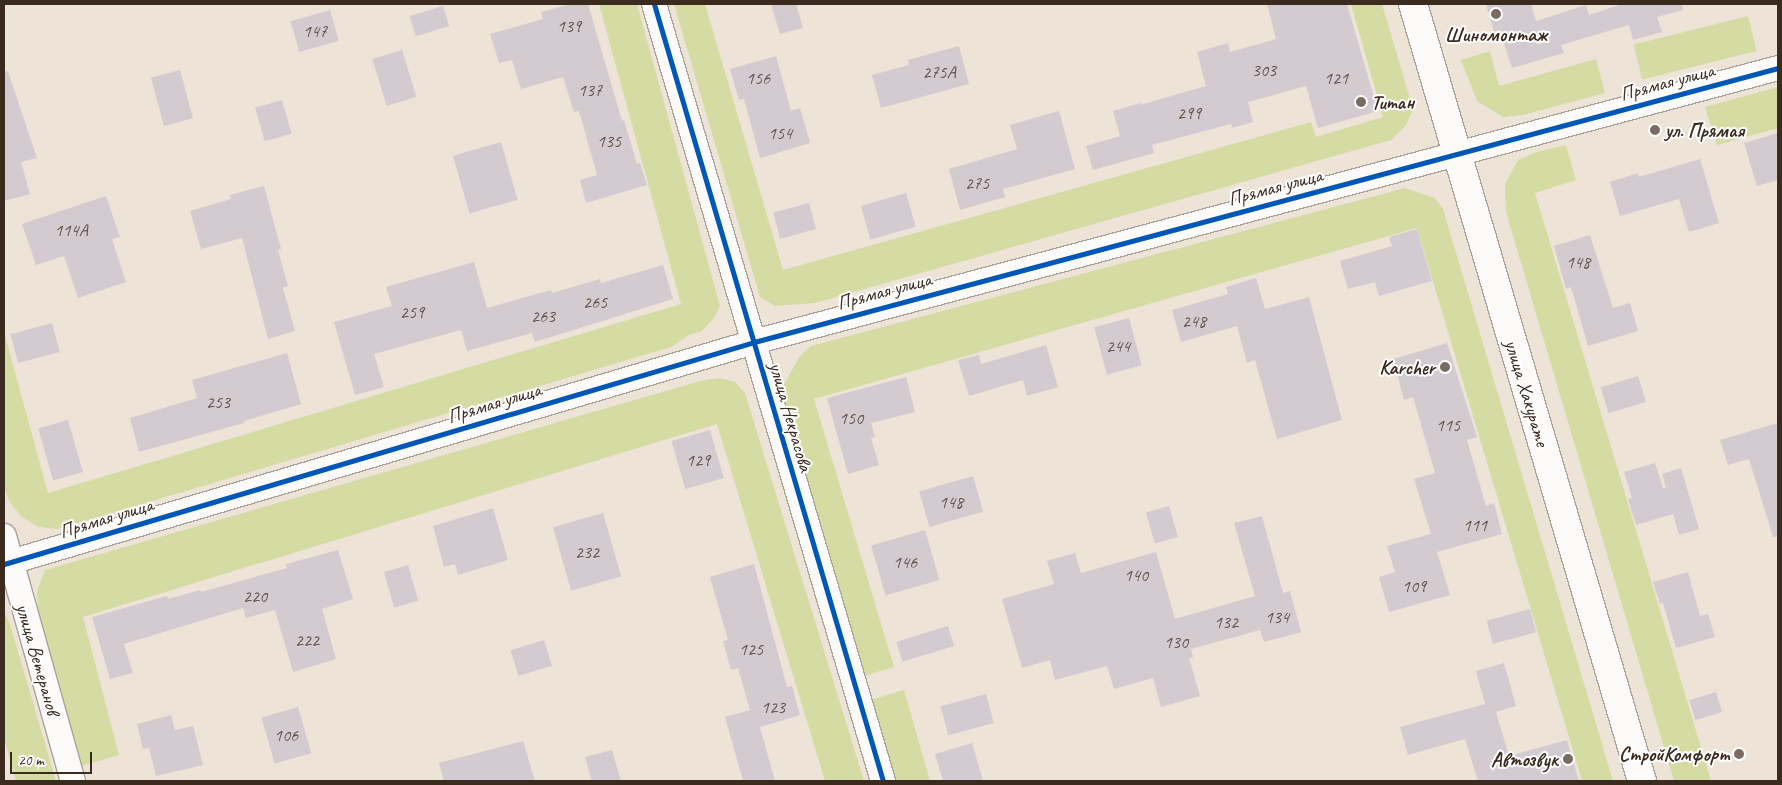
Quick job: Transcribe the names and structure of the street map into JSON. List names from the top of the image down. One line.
{"streets":{"main road":["улица Хакурате"],"street":["Прямая улица","улица Некрасова","улица Ветеранов"]},"crossings":[["Прямая улица","улица Хакурате"],["Прямая улица","улица Некрасова"],["Прямая улица","улица Ветеранов"]],"places":["Шиномонтаж","Титан","ул. Прямая","Karcher","СтройКомфорт","Автозвук"],"house_numbers":["139","147","303","275А","156","121","137","299","154","135","275","114А","148","265","259","263","248","244","253","150","115","129","148","111","232","146","140","109","220","134","132","222","130","125","123","106"],"scale_bar":"20 m"}
